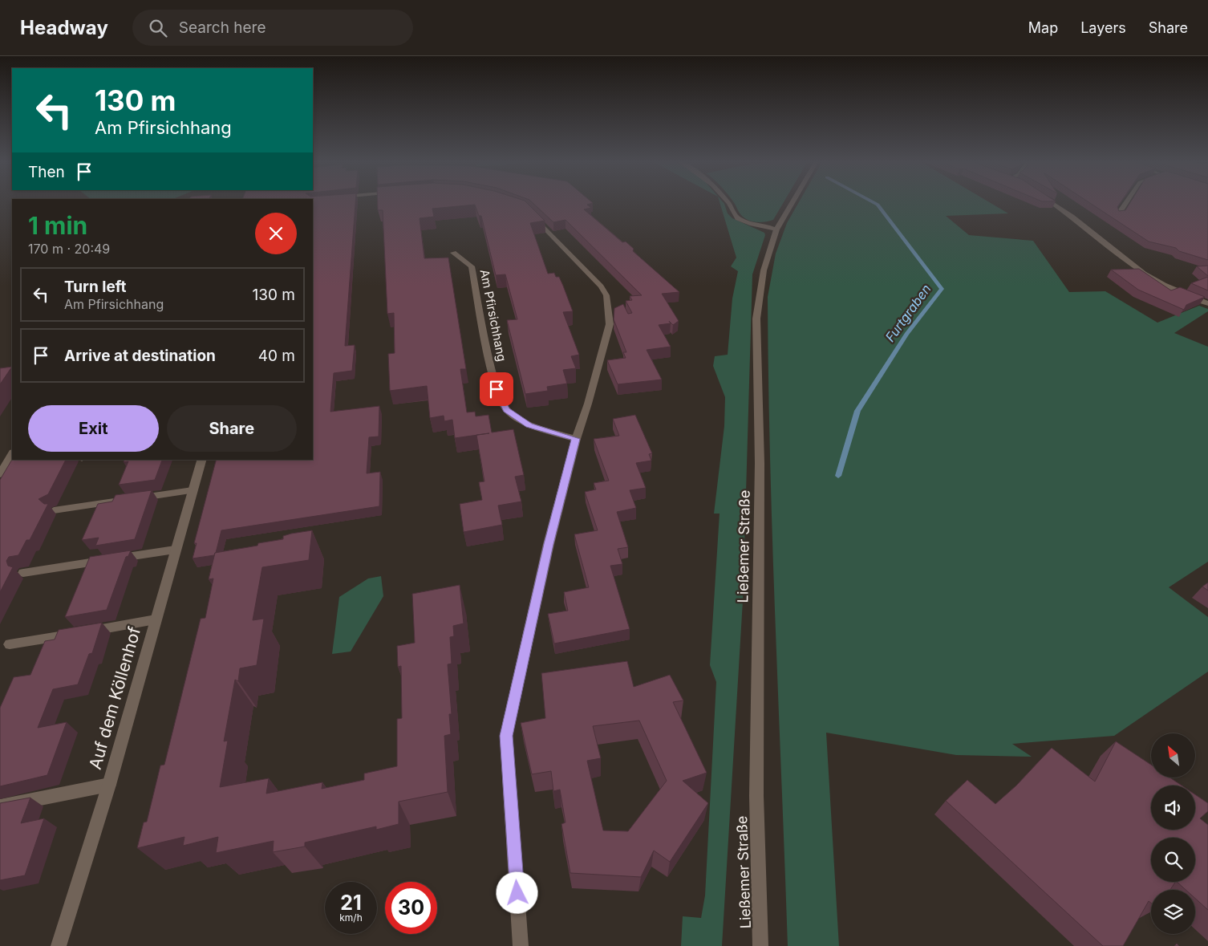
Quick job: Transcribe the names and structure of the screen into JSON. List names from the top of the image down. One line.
{"streets":{"street":["Am Pfirsichhang","Ließemer Straße","Auf dem Köllenhof"]},"water":["Furtgraben"],"north":"top left","page":{"header":"Headway","search":"Search here","nav":["Map","Layers","Share"],"turn":["130 m","Am Pfirsichhang"],"then":"Then","heading":["1 min","170 m · 20:49"],"list":[{"name":"Turn left","note":"Am Pfirsichhang","value":"130 m"},{"name":"Arrive at destination","value":"40 m"}],"buttons":["Exit","Share"],"speed":"21 km/h","limit":"30"}}
